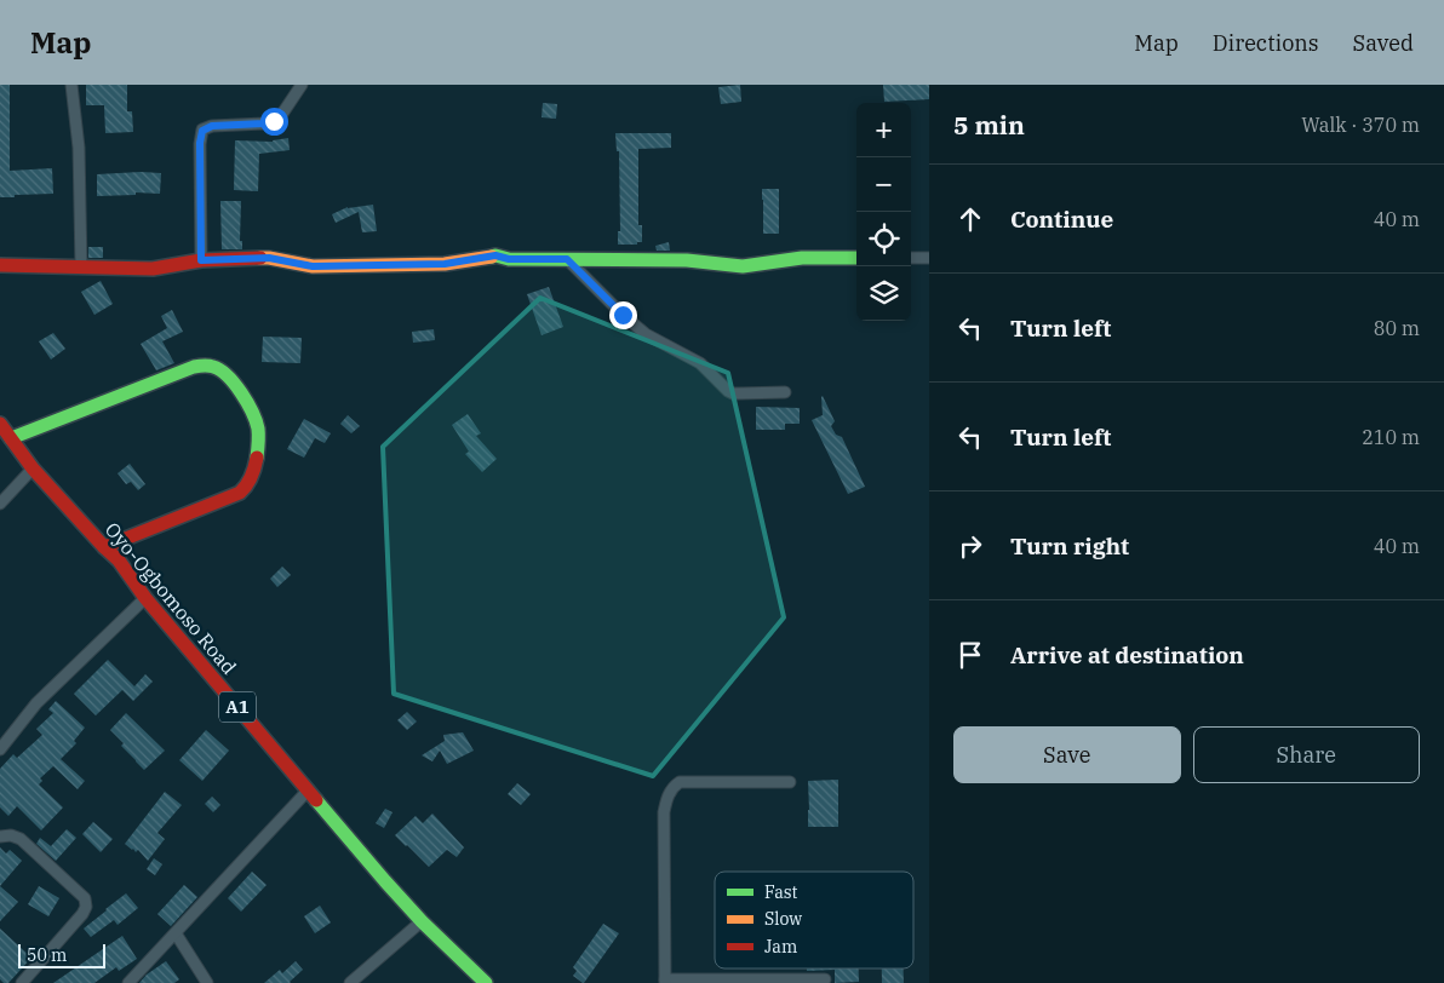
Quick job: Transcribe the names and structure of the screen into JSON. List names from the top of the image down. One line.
{"streets":{"main road":["Oyo-Ogbomoso Road","A1"]},"legend":["Fast","Slow","Jam"],"scale_bar":"50 m","page":{"header":"Map","nav":["Map","Directions","Saved"],"heading":["5 min","Walk · 370 m"],"map_buttons":["+","−"],"list":[["Continue","40 m"],["Turn left","80 m"],["Turn left","210 m"],["Turn right","40 m"],"Arrive at destination"],"buttons":["Save","Share"],"scale":"50 m"}}
